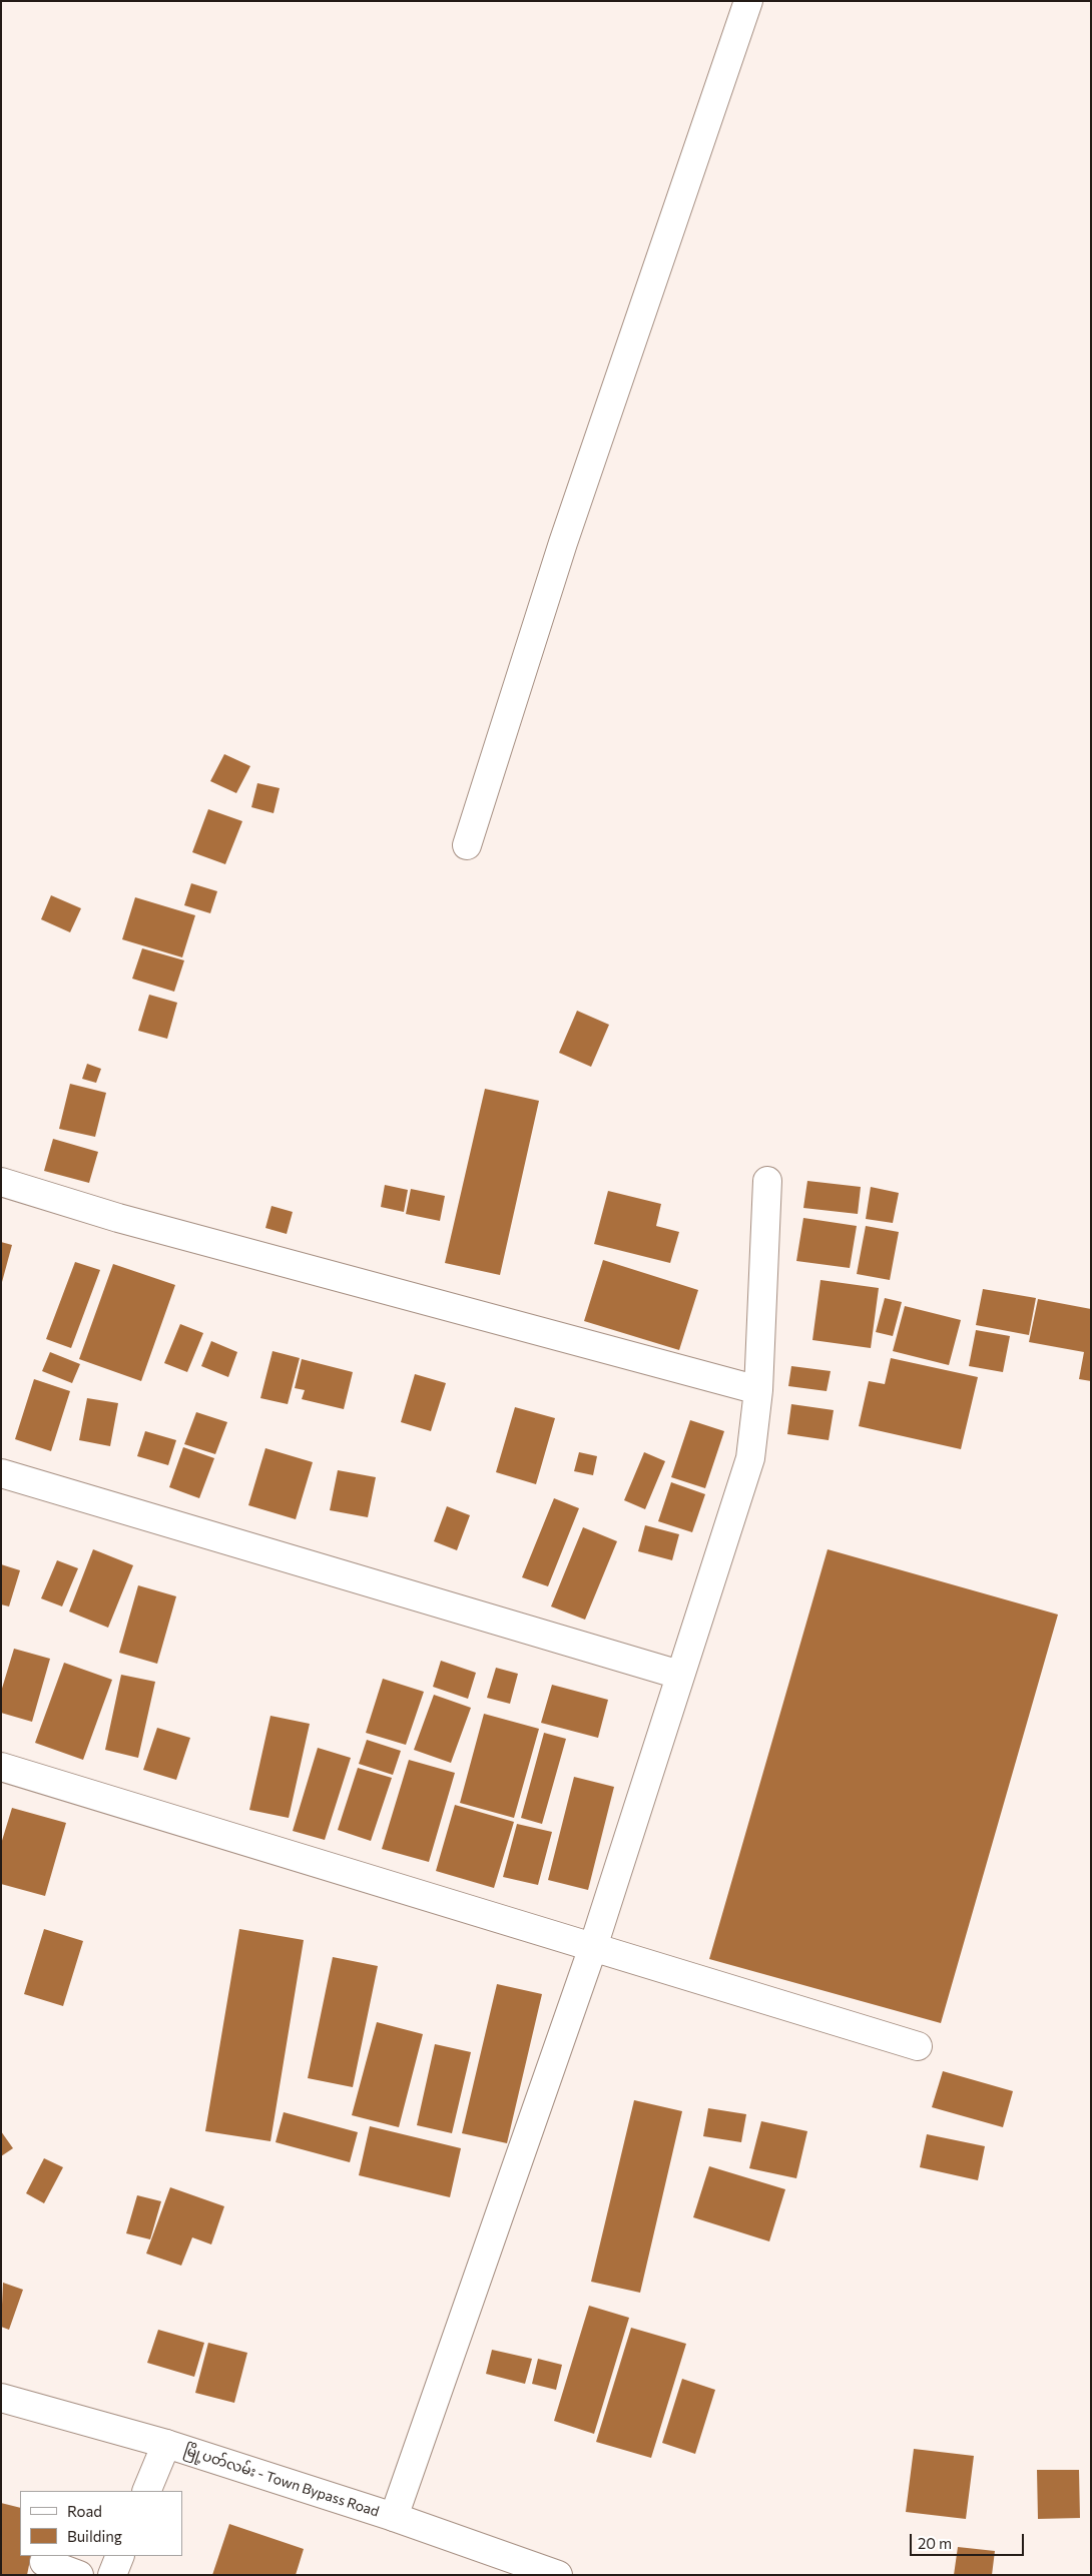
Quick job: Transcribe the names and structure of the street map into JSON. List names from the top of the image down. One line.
{"streets":{"street":["မြို့ပတ်လမ်း - Town Bypass Road"]},"legend":["Road","Building"],"scale_bar":"20 m"}
